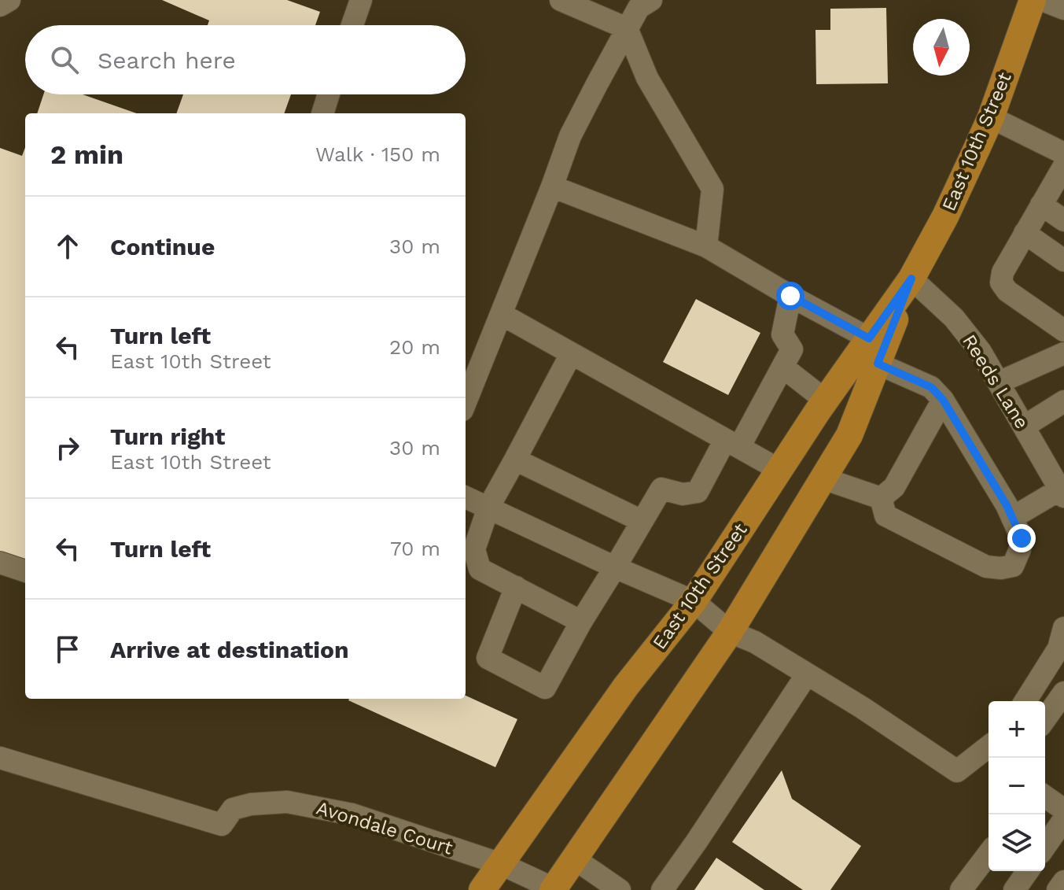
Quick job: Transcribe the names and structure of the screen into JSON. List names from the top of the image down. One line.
{"streets":{"main road":["East 10th Street"],"street":["Reeds Lane","Avondale Court"]},"crossings":[["East 10th Street","Reeds Lane"],["East 10th Street","Avondale Court"]],"north":"bottom","page":{"search":"Search here","heading":["2 min","Walk · 150 m"],"list":[["Continue","30 m"],["Turn left","East 10th Street","20 m"],["Turn right","East 10th Street","30 m"],["Turn left","70 m"],"Arrive at destination"],"map_buttons":["+","−"]}}
